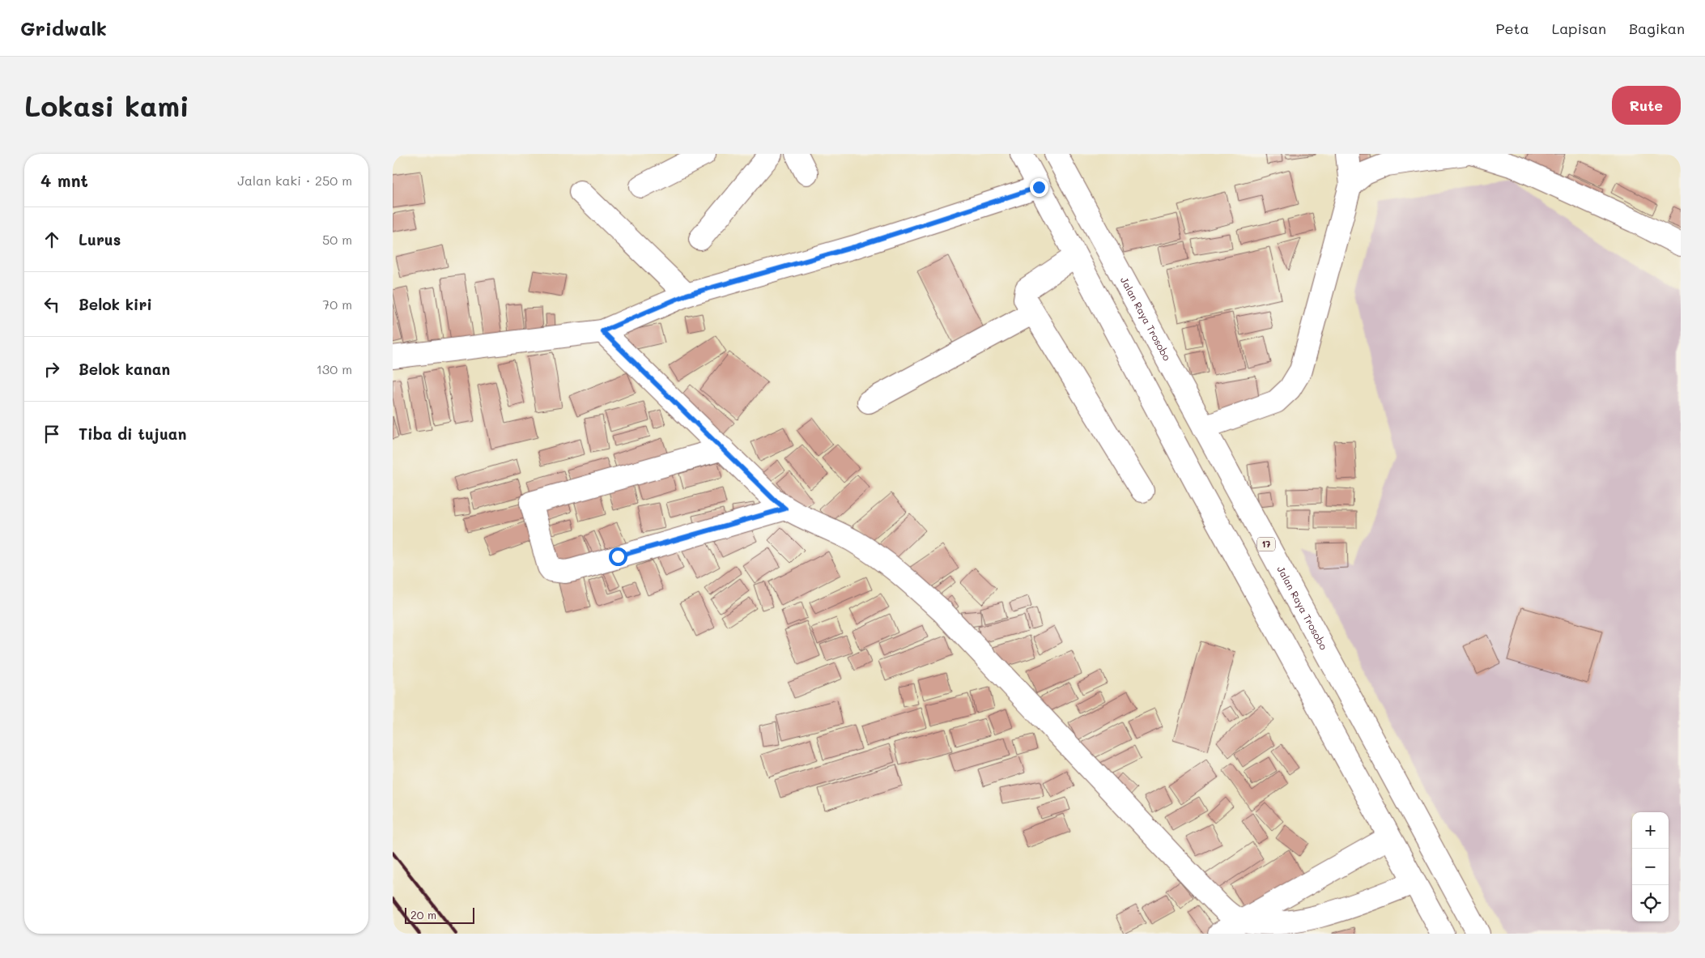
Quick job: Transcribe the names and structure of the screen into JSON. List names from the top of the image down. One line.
{"streets":{"main road":["Jalan Raya Trosobo","17"]},"scale_bar":"20 m","page":{"header":"Gridwalk","nav":["Peta","Lapisan","Bagikan"],"buttons":"Rute","title":"Lokasi kami","heading":["4 mnt","Jalan kaki · 250 m"],"list":[["Lurus","50 m"],["Belok kiri","70 m"],["Belok kanan","130 m"],"Tiba di tujuan"],"map_buttons":["+","−"],"scale":"20 m"}}
